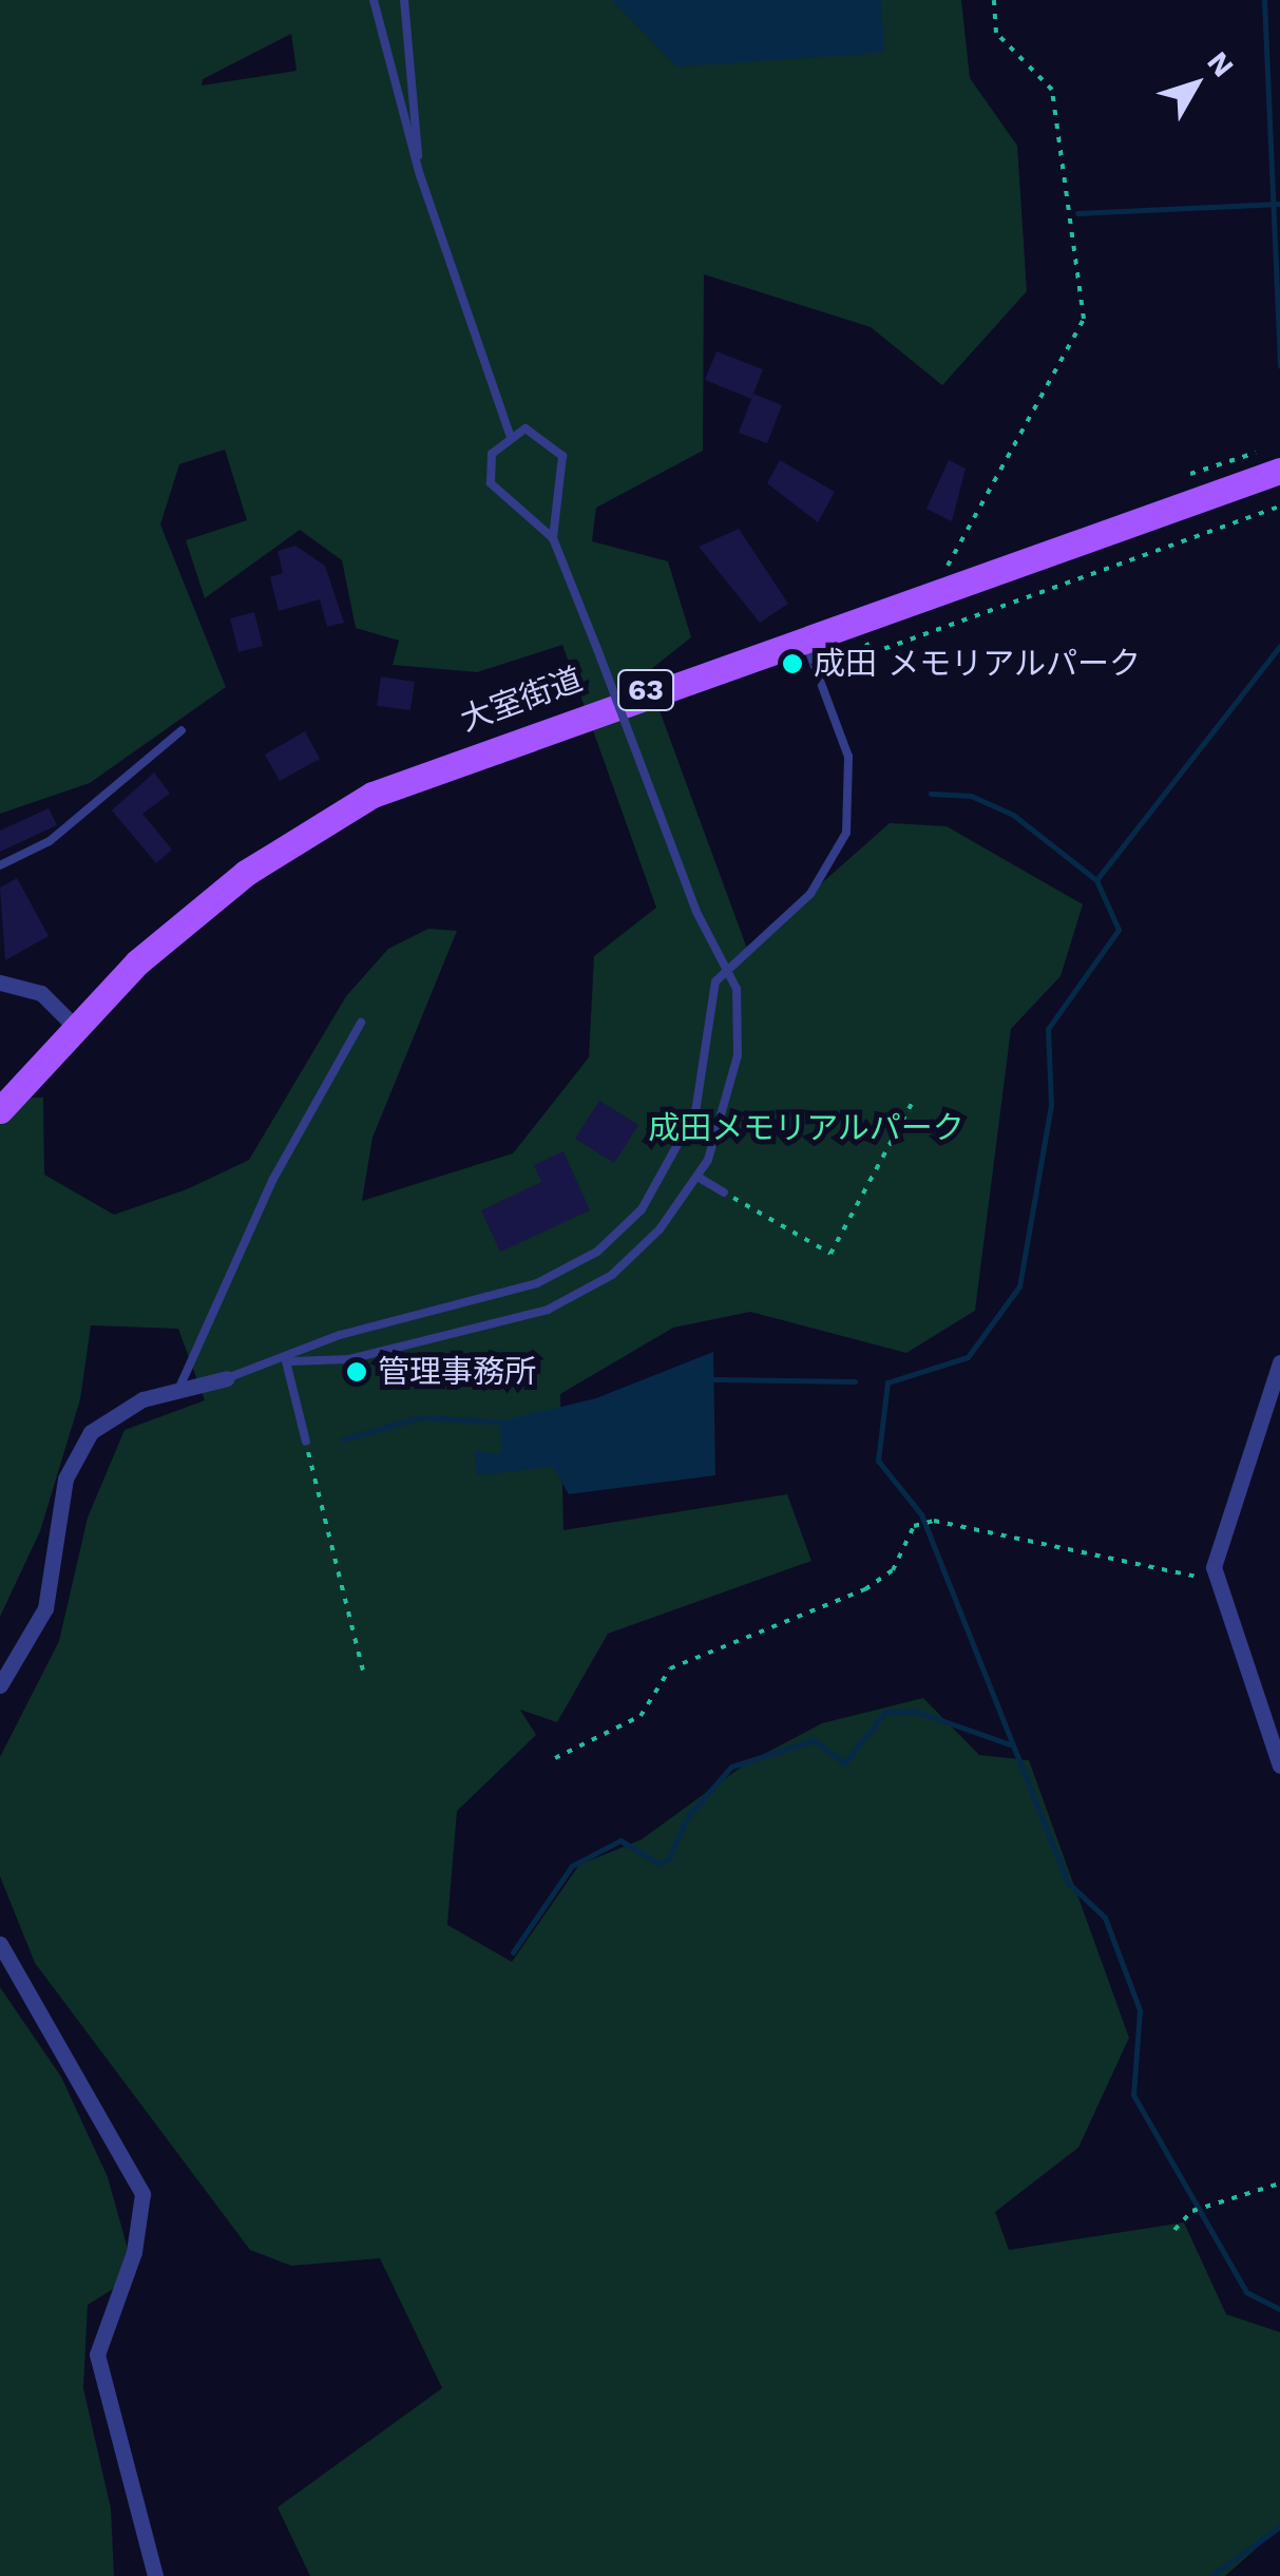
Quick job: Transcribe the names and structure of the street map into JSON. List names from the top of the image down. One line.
{"streets":{"main road":["63","大室街道"]},"parks":["成田メモリアルパーク"],"places":["成田 メモリアルパーク","管理事務所"],"north":"top right"}
